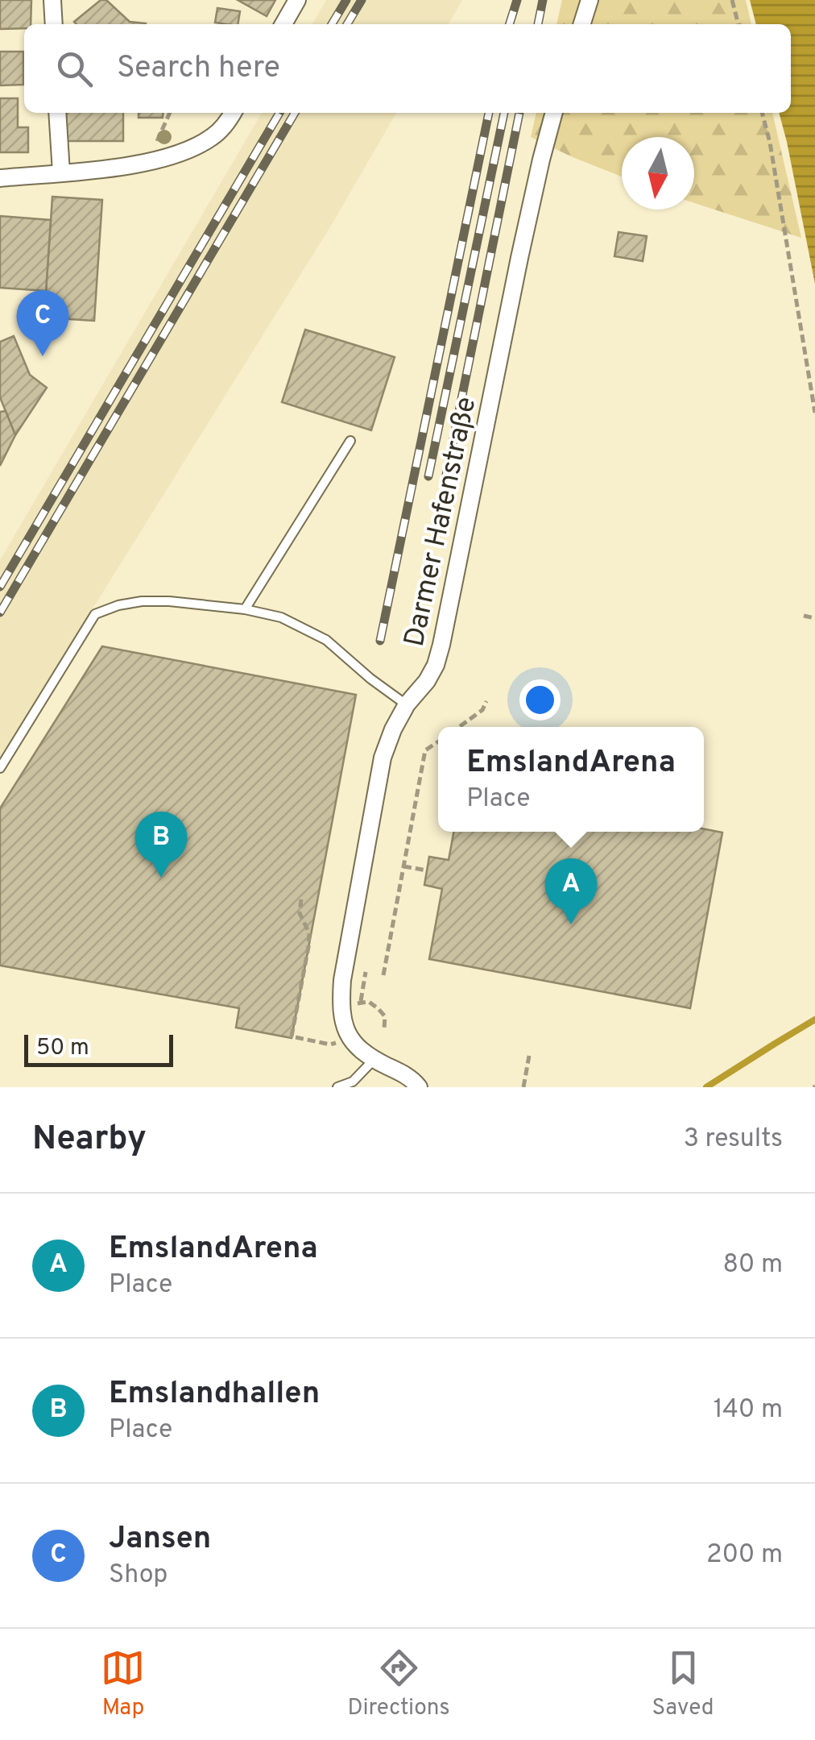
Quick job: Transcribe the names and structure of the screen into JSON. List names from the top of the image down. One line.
{"streets":{"street":["Darmer Hafenstraße"]},"scale_bar":"50 m","north":"bottom","page":{"search":"Search here","pins":["C","B","A"],"popup":["EmslandArena","Place"],"scale":"50 m","heading":["Nearby","3 results"],"list":[{"mark":"A","name":"EmslandArena","note":"Place","value":"80 m"},{"mark":"B","name":"Emslandhallen","note":"Place","value":"140 m"},{"mark":"C","name":"Jansen","note":"Shop","value":"200 m"}],"nav":["Map","Directions","Saved"]}}
